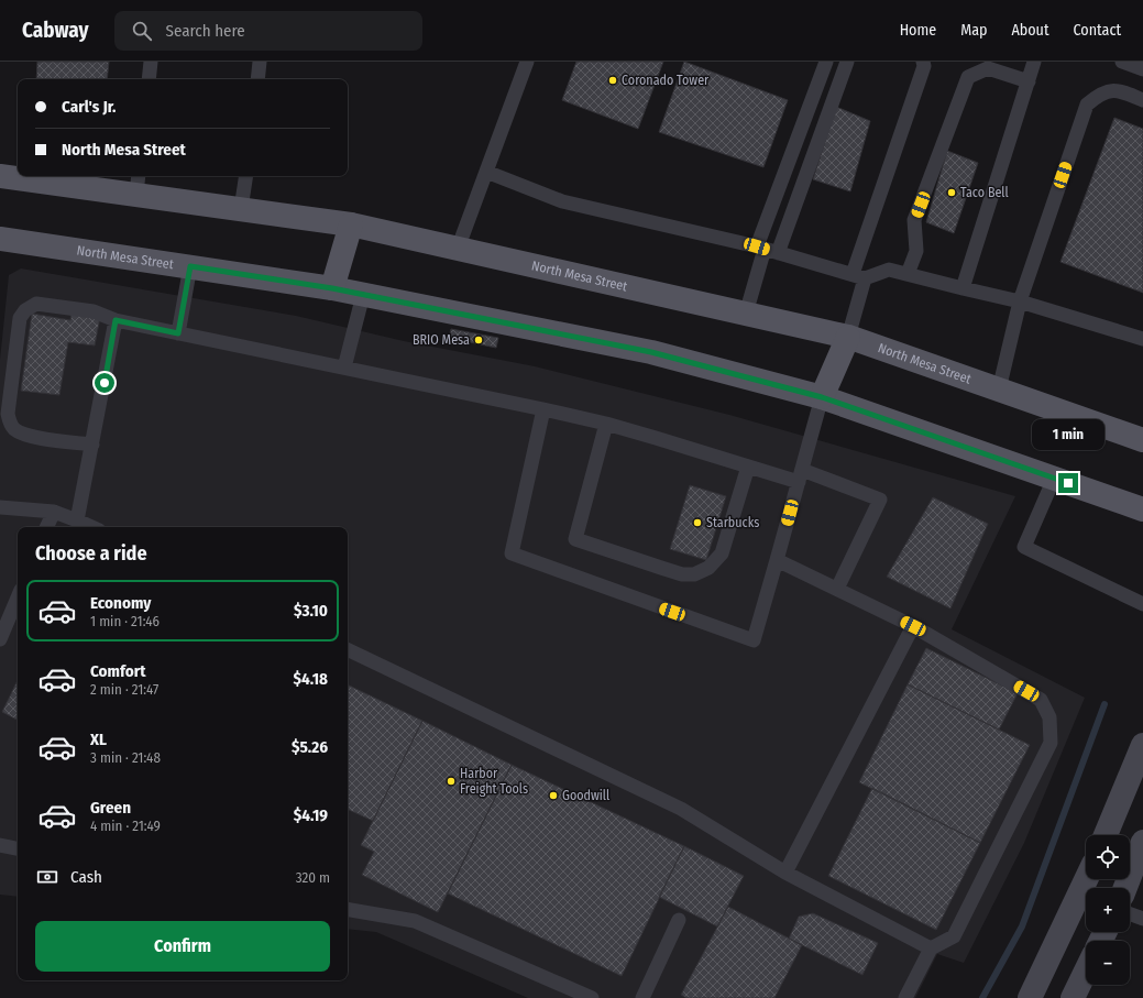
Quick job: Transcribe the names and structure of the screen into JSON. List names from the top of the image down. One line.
{"streets":{"main road":["North Mesa Street"]},"places":["Coronado Tower","Taco Bell","BRIO Mesa","Starbucks","Harbor Freight Tools","Goodwill"],"page":{"header":"Cabway","search":"Search here","nav":["Home","Map","About","Contact"],"banner":["Carl's Jr.","North Mesa Street"],"bubble":"1 min","heading":"Choose a ride","list":[{"name":"Economy","note":"1 min · 21:46","value":"$3.10"},{"name":"Comfort","note":"2 min · 21:47","value":"$4.18"},{"name":"XL","note":"3 min · 21:48","value":"$5.26"},{"name":"Green","note":"4 min · 21:49","value":"$4.19"}],"map_buttons":["+","−"],"pay":["Cash","320 m"],"buttons":"Confirm"}}
